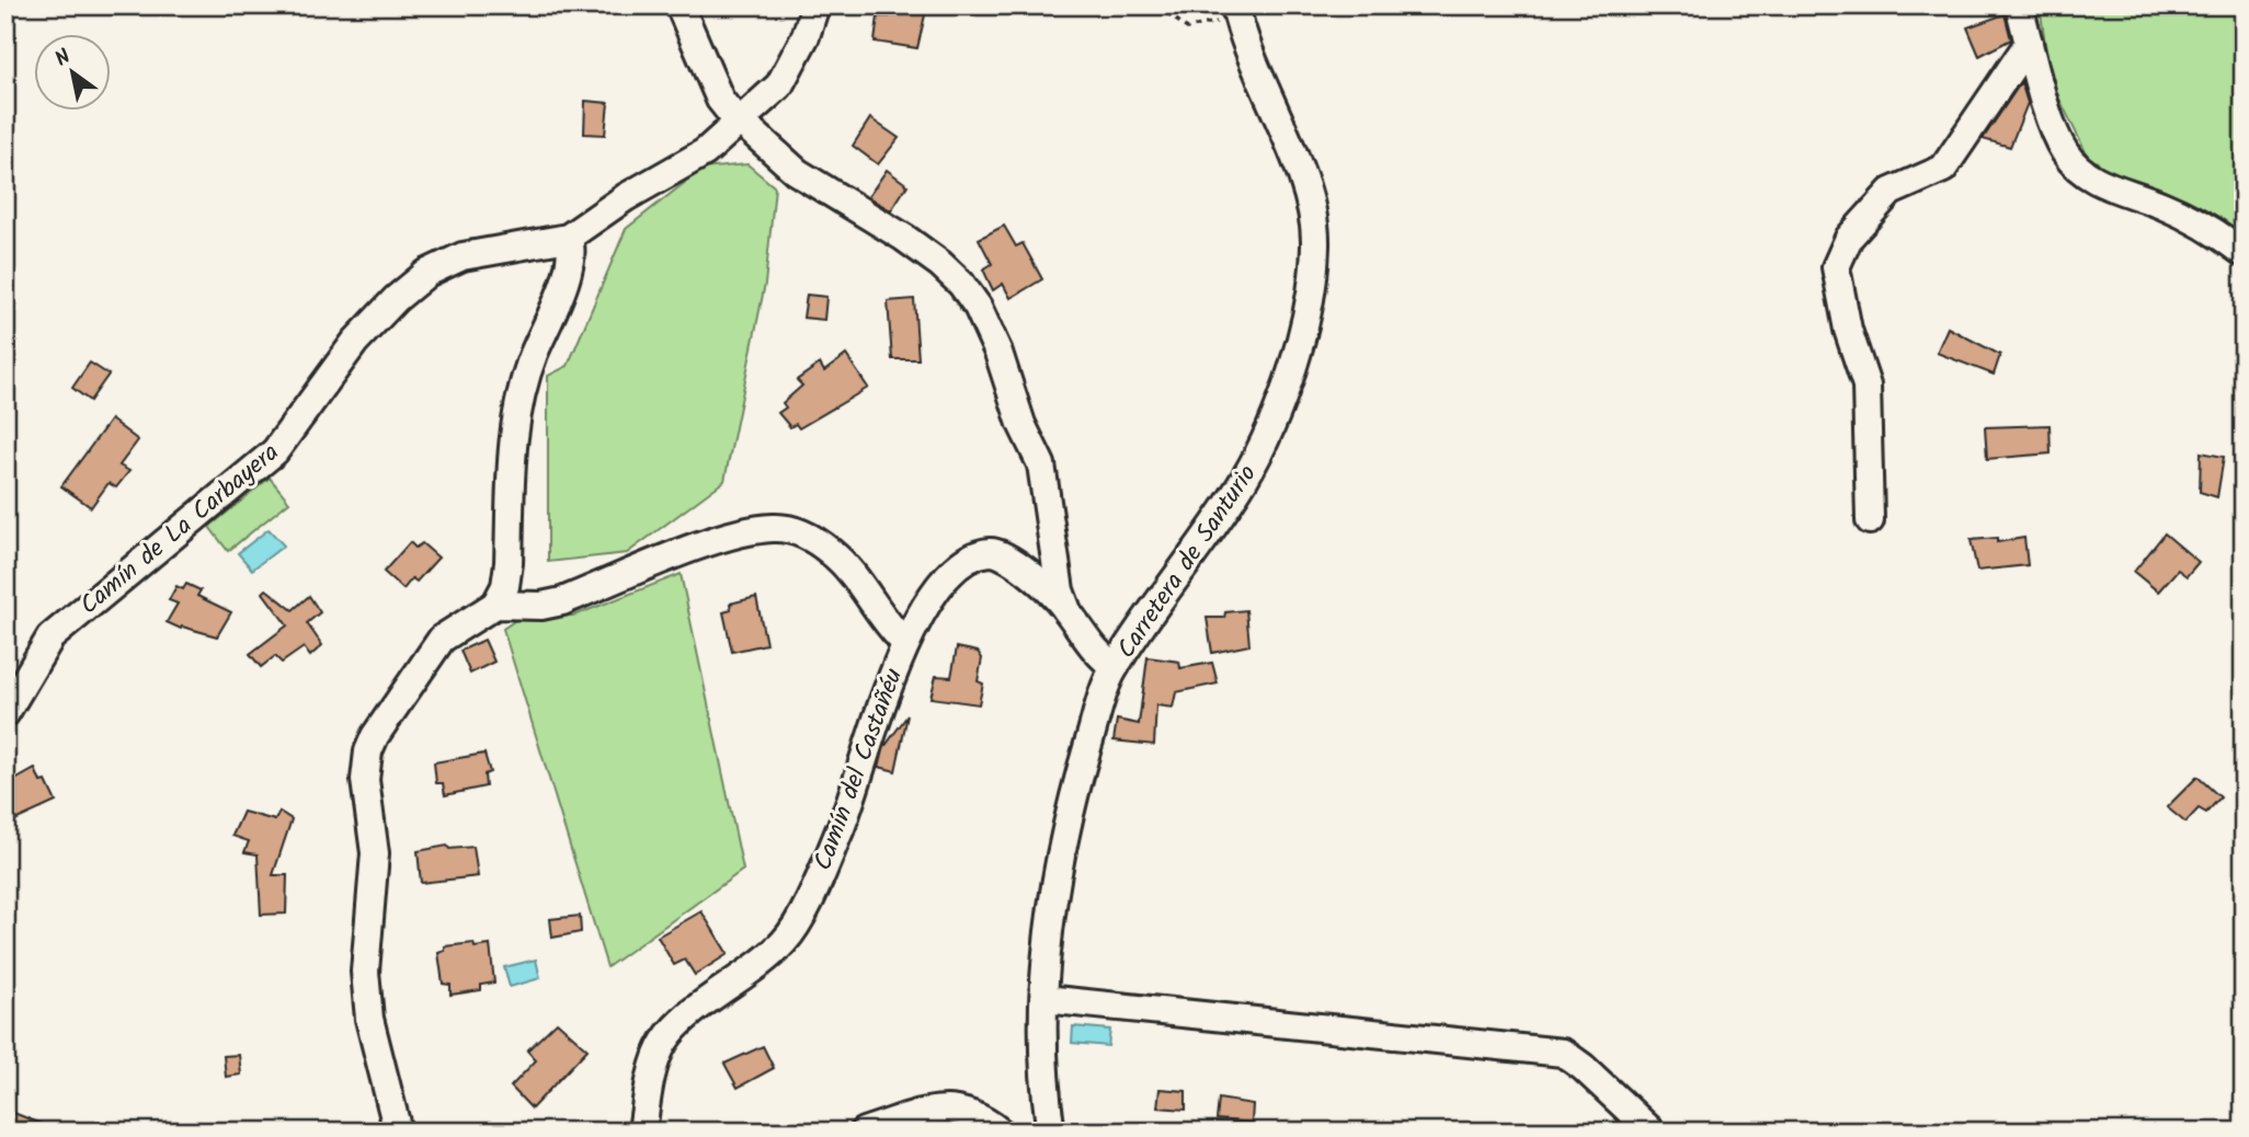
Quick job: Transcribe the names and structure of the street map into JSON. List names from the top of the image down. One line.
{"streets":{"street":["Camín de La Carbayera","Carretera de Santurio","Camín del Castañéu"]},"crossings":[["Carretera de Santurio","Camín del Castañéu"]],"north":"top left"}
